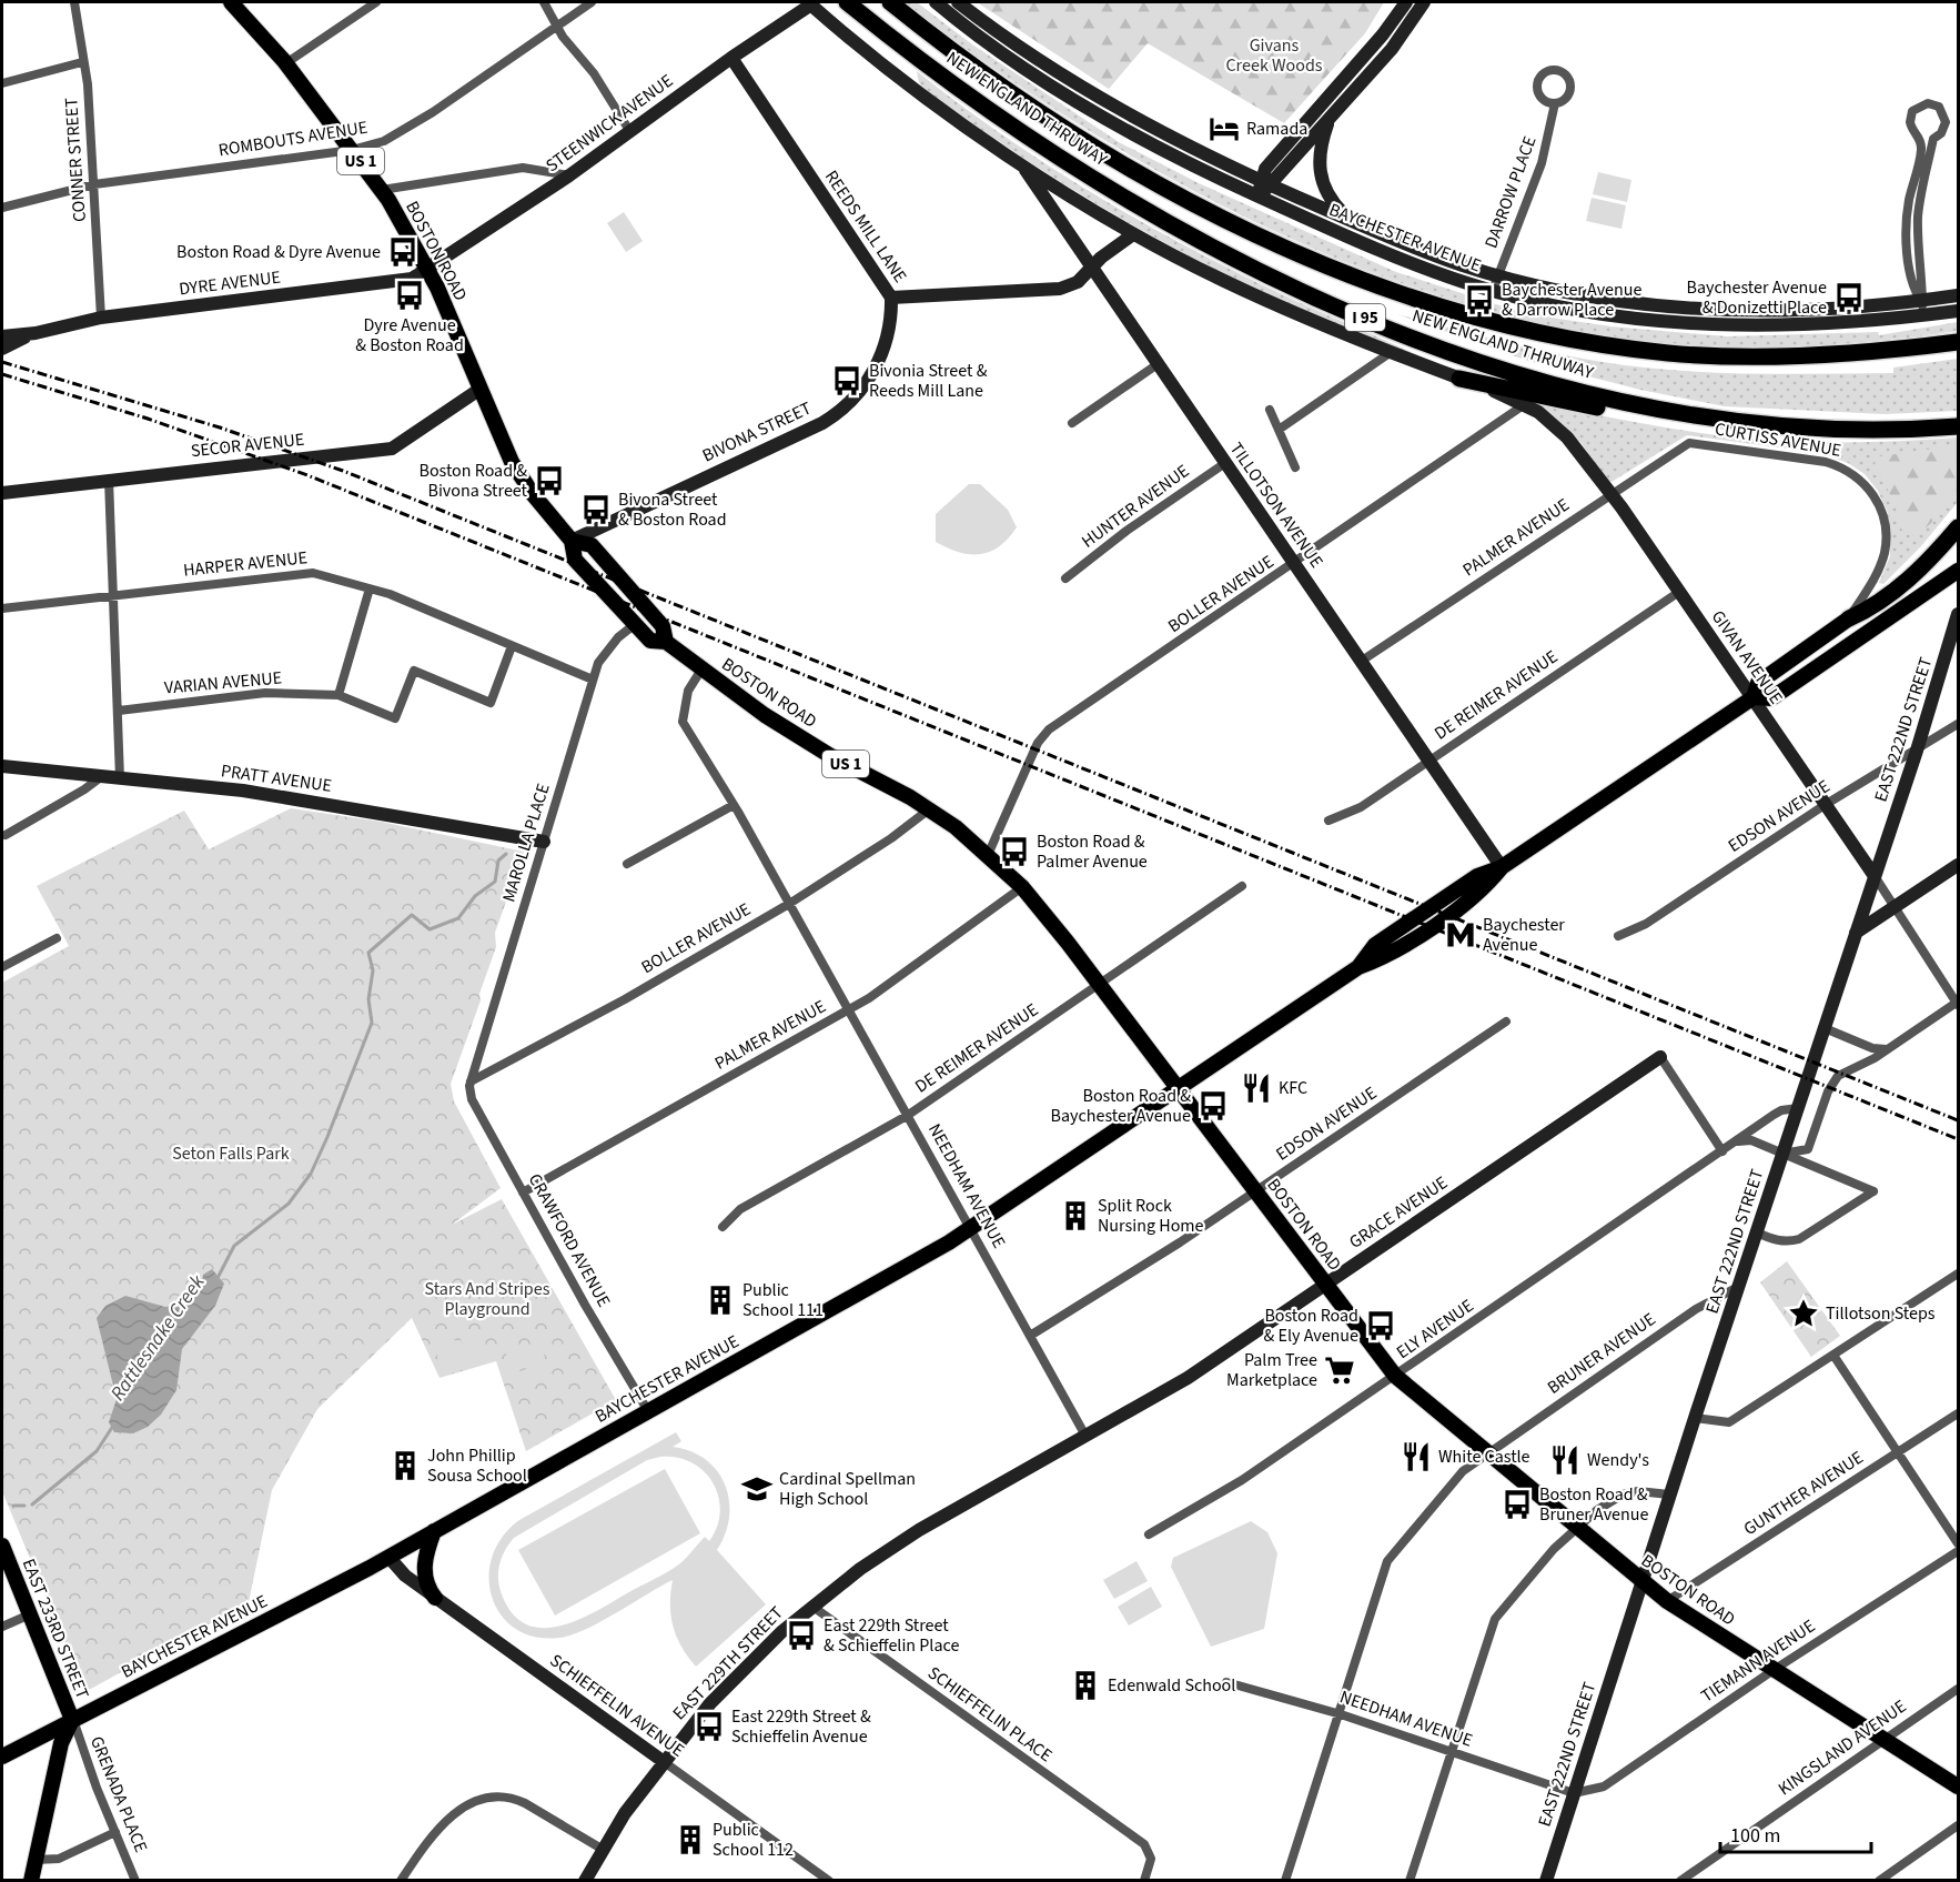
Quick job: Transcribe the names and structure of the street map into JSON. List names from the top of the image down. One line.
{"streets":{"highway":["NEW ENGLAND THRUWAY","I 95"],"main road":["US 1","BAYCHESTER AVENUE","BOSTON ROAD","EAST 233RD STREET"],"street":["STEENWICK AVENUE","ROMBOUTS AVENUE","CONNER STREET","DARROW PLACE","REEDS MILL LANE","DYRE AVENUE","BIVONA STREET","CURTISS AVENUE","SECOR AVENUE","TILLOTSON AVENUE","HUNTER AVENUE","PALMER AVENUE","HARPER AVENUE","BOLLER AVENUE","GIVAN AVENUE","VARIAN AVENUE","DE REIMER AVENUE","EAST 222ND STREET","PRATT AVENUE","EDSON AVENUE","MAROLLA PLACE","NEEDHAM AVENUE","GRACE AVENUE","CRAWFORD AVENUE","ELY AVENUE","BRUNER AVENUE","GUNTHER AVENUE","TIEMANN AVENUE","EAST 229TH STREET","SCHIEFFELIN AVENUE","SCHIEFFELIN PLACE","KINGSLAND AVENUE","GRENADA PLACE"]},"crossings":[["STEENWICK AVENUE","REEDS MILL LANE"],["STEENWICK AVENUE","BOSTON ROAD"],["STEENWICK AVENUE","DYRE AVENUE"],["ROMBOUTS AVENUE","CONNER STREET"],["ROMBOUTS AVENUE","BOSTON ROAD"],["CONNER STREET","DYRE AVENUE"],["DARROW PLACE","BAYCHESTER AVENUE"],["REEDS MILL LANE","BIVONA STREET"],["REEDS MILL LANE","TILLOTSON AVENUE"],["BAYCHESTER AVENUE","BOSTON ROAD"],["BAYCHESTER AVENUE","CURTISS AVENUE"],["BAYCHESTER AVENUE","TILLOTSON AVENUE"],["BAYCHESTER AVENUE","GIVAN AVENUE"],["BAYCHESTER AVENUE","NEEDHAM AVENUE"],["BAYCHESTER AVENUE","CRAWFORD AVENUE"],["BAYCHESTER AVENUE","EAST 233RD STREET"],["BAYCHESTER AVENUE","SCHIEFFELIN AVENUE"],["BAYCHESTER AVENUE","GRENADA PLACE"],["BOSTON ROAD","DYRE AVENUE"],["BOSTON ROAD","BIVONA STREET"],["BOSTON ROAD","SECOR AVENUE"],["BOSTON ROAD","PALMER AVENUE"],["BOSTON ROAD","BOLLER AVENUE"],["BOSTON ROAD","DE REIMER AVENUE"],["BOSTON ROAD","EAST 222ND STREET"],["BOSTON ROAD","EDSON AVENUE"],["BOSTON ROAD","MAROLLA PLACE"],["BOSTON ROAD","NEEDHAM AVENUE"],["BOSTON ROAD","GRACE AVENUE"],["BOSTON ROAD","ELY AVENUE"],["BOSTON ROAD","BRUNER AVENUE"],["BOSTON ROAD","GUNTHER AVENUE"],["BOSTON ROAD","TIEMANN AVENUE"],["BOSTON ROAD","KINGSLAND AVENUE"],["CURTISS AVENUE","PALMER AVENUE"],["TILLOTSON AVENUE","HUNTER AVENUE"],["TILLOTSON AVENUE","PALMER AVENUE"],["TILLOTSON AVENUE","BOLLER AVENUE"],["TILLOTSON AVENUE","DE REIMER AVENUE"],["PALMER AVENUE","GIVAN AVENUE"],["PALMER AVENUE","NEEDHAM AVENUE"],["PALMER AVENUE","CRAWFORD AVENUE"],["HARPER AVENUE","MAROLLA PLACE"],["BOLLER AVENUE","GIVAN AVENUE"],["BOLLER AVENUE","MAROLLA PLACE"],["BOLLER AVENUE","NEEDHAM AVENUE"],["BOLLER AVENUE","CRAWFORD AVENUE"],["GIVAN AVENUE","DE REIMER AVENUE"],["GIVAN AVENUE","EAST 222ND STREET"],["GIVAN AVENUE","EDSON AVENUE"],["DE REIMER AVENUE","NEEDHAM AVENUE"],["EAST 222ND STREET","EDSON AVENUE"],["EAST 222ND STREET","NEEDHAM AVENUE"],["EAST 222ND STREET","ELY AVENUE"],["EAST 222ND STREET","BRUNER AVENUE"],["EAST 222ND STREET","TIEMANN AVENUE"],["PRATT AVENUE","MAROLLA PLACE"],["EDSON AVENUE","NEEDHAM AVENUE"],["MAROLLA PLACE","CRAWFORD AVENUE"],["NEEDHAM AVENUE","GRACE AVENUE"],["NEEDHAM AVENUE","BRUNER AVENUE"],["NEEDHAM AVENUE","TIEMANN AVENUE"],["EAST 233RD STREET","GRENADA PLACE"],["EAST 229TH STREET","SCHIEFFELIN AVENUE"],["EAST 229TH STREET","SCHIEFFELIN PLACE"]],"water":["Rattlesnake Creek"],"parks":["Givans Creek Woods","Seton Falls Park","Stars And Stripes Playground"],"places":{"hotel":["Ramada"],"bus stop":["Boston Road & Dyre Avenue","Dyre Avenue & Boston Road","Baychester Avenue & Donizetti Place","Baychester Avenue & Darrow Place","Bivonia Street & Reeds Mill Lane","Boston Road & Bivona Street","Bivona Street & Boston Road","Boston Road & Palmer Avenue","Boston Road & Baychester Avenue","Boston Road & Ely Avenue","Boston Road & Bruner Avenue","East 229th Street & Schieffelin Place","East 229th Street & Schieffelin Avenue"],"metro station":["Baychester Avenue"],"restaurant":["KFC","White Castle","Wendy's"],"building":["Split Rock Nursing Home","Public School 111","John Phillip Sousa School","Edenwald School","Public School 112"],"place":["Tillotson Steps"],"supermarket":["Palm Tree Marketplace"],"school or university":["Cardinal Spellman High School"]},"scale_bar":"100 m"}
